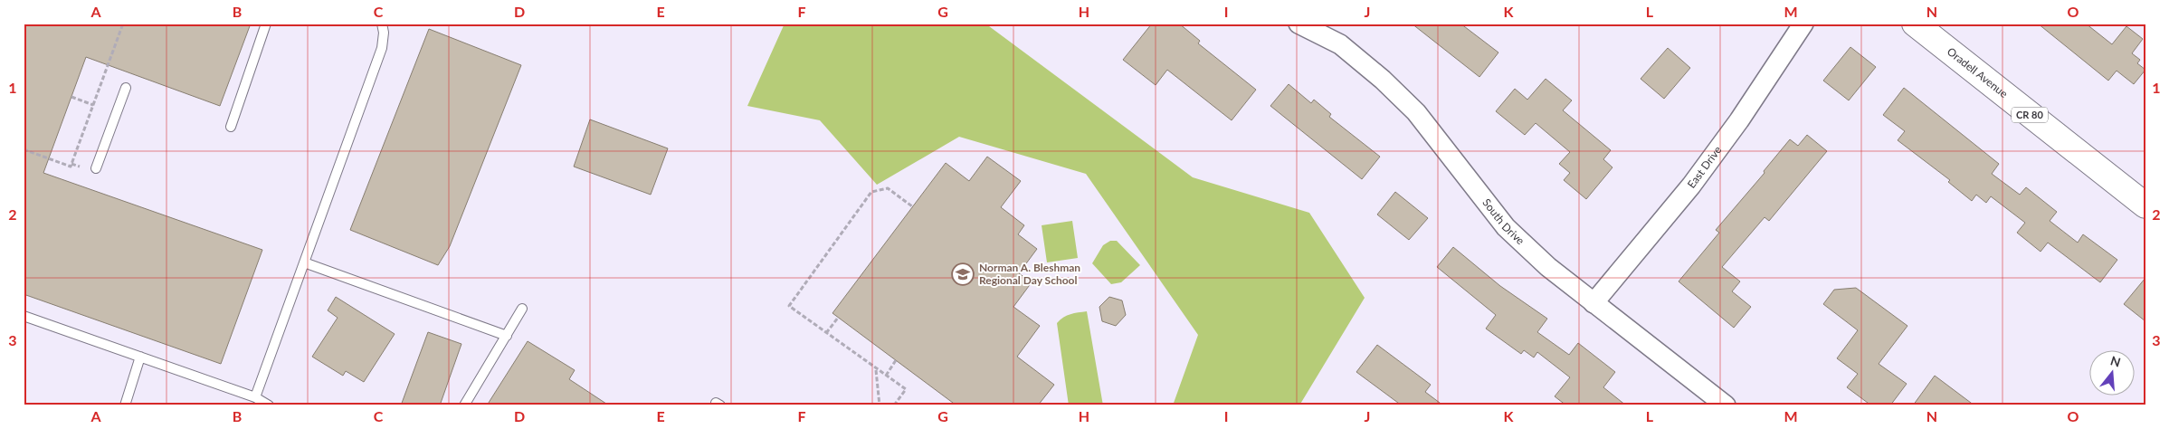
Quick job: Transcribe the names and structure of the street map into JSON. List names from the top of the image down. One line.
{"streets":{"main road":["Oradell Avenue","CR 80"],"street":["East Drive","South Drive"]},"crossings":[["East Drive","South Drive"]],"places":{"school or university":["Norman A. Bleshman Regional Day School"]},"north":"top","grid":{"columns":["A","B","C","D","E","F","G","H","I","J","K","L","M","N","O"],"rows":["1","2","3"]}}
